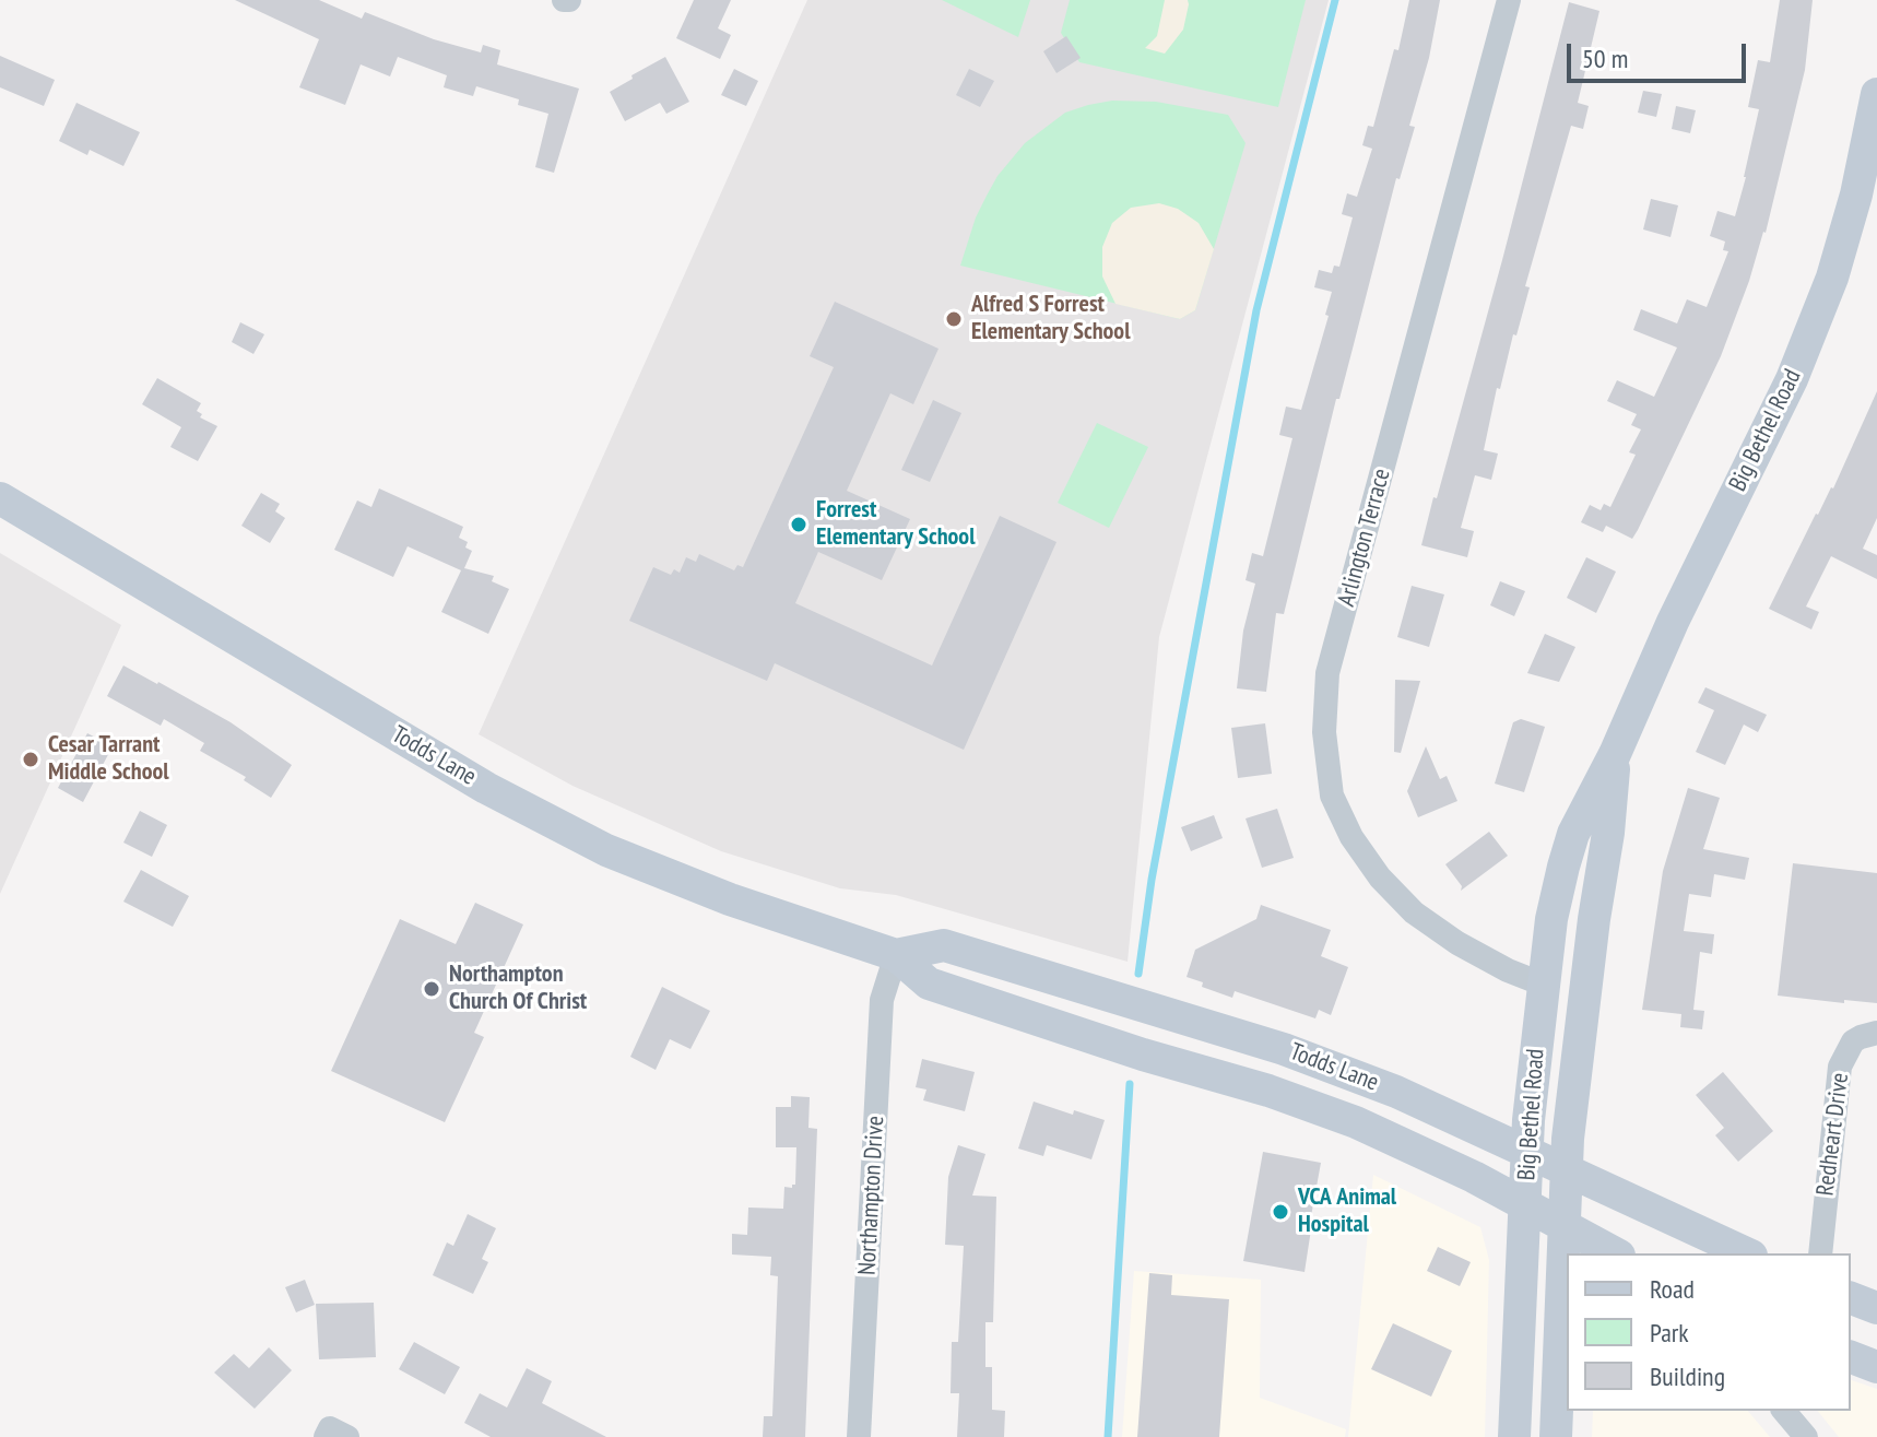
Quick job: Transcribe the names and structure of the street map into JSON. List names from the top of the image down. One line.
{"streets":{"main road":["Big Bethel Road","Todds Lane"],"street":["Arlington Terrace","Redheart Drive","Northampton Drive"]},"crossings":[["Big Bethel Road","Arlington Terrace"],["Big Bethel Road","Todds Lane"],["Todds Lane","Northampton Drive"]],"places":["Alfred S Forrest Elementary School","Forrest Elementary School","Cesar Tarrant Middle School","Northampton Church Of Christ","VCA Animal Hospital"],"legend":["Road","Park","Building"],"scale_bar":"50 m"}
